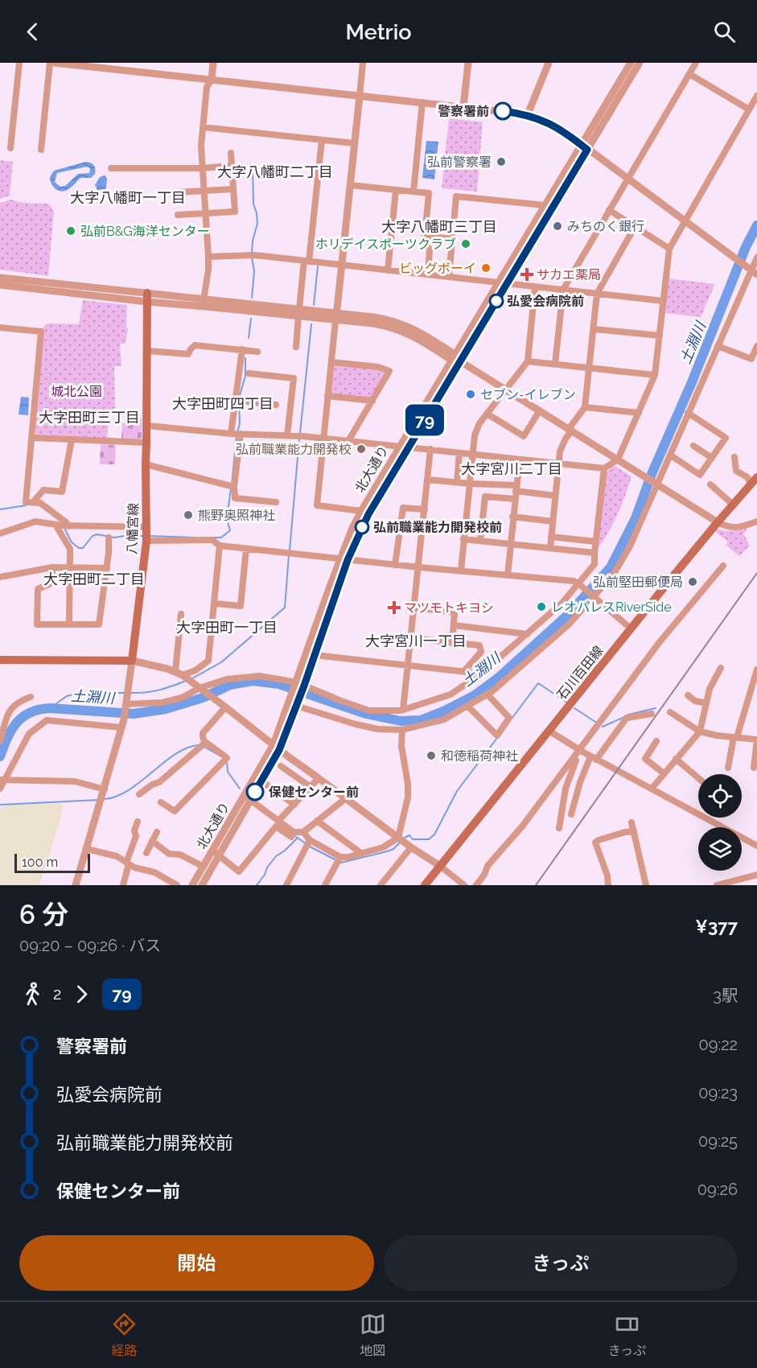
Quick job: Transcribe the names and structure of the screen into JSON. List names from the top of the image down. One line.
{"streets":{"main road":["八幡宮線","石川百田線"],"street":["北大通り"]},"districts":["大字八幡町二丁目","大字八幡町一丁目","大字八幡町三丁目","大字田町四丁目","大字田町三丁目","大字宮川二丁目","大字田町二丁目","大字田町一丁目","大字宮川一丁目"],"water":["土淵川"],"parks":["城北公園"],"places":{"other":["警察署前","弘前警察署","みちのく銀行","弘前B&G海洋センター","ホリデイスポーツクラブ","ビッグボーイ","弘愛会病院前","セブン-イレブン","弘前職業能力開発校","熊野奥照神社","弘前職業能力開発校前","弘前堅田郵便局","レオパレスRiverSide","和徳稲荷神社","保健センター前"],"health":["サカエ薬局","マツモトキヨシ"]},"lines":["bus line 79"],"scale_bar":"100 m","page":{"header":"Metrio","on_map":"79","scale":"100 m","heading":["6 分","09:20 – 09:26 · バス","¥377"],"legs":["2","79","3駅"],"list":[{"name":"警察署前","value":"09:22"},{"name":"弘愛会病院前","value":"09:23"},{"name":"弘前職業能力開発校前","value":"09:25"},{"name":"保健センター前","value":"09:26"}],"buttons":["開始","きっぷ"],"tabs":["経路","地図","きっぷ"]}}
